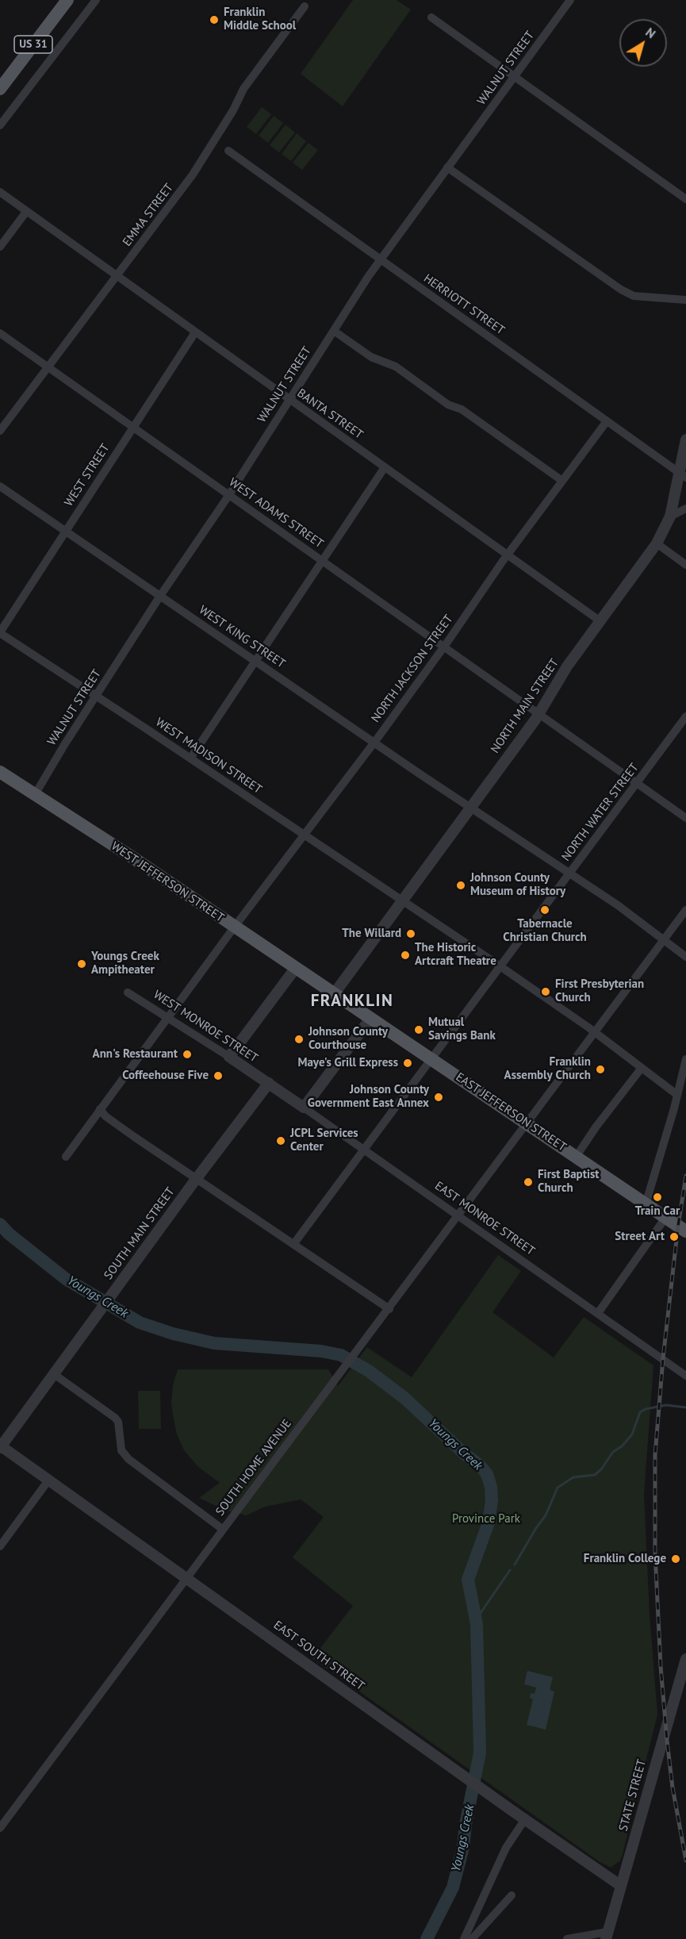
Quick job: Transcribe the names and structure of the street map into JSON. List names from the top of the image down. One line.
{"streets":{"main road":["US 31","WEST JEFFERSON STREET","EAST JEFFERSON STREET"],"street":["WALNUT STREET","EMMA STREET","HERRIOTT STREET","BANTA STREET","WEST STREET","WEST ADAMS STREET","WEST KING STREET","NORTH JACKSON STREET","NORTH MAIN STREET","WEST MADISON STREET","NORTH WATER STREET","WEST MONROE STREET","EAST MONROE STREET","SOUTH MAIN STREET","SOUTH HOME AVENUE","EAST SOUTH STREET","STATE STREET"]},"crossings":[["WALNUT STREET","HERRIOTT STREET"],["WALNUT STREET","BANTA STREET"],["WALNUT STREET","WEST ADAMS STREET"],["WALNUT STREET","WEST KING STREET"],["WALNUT STREET","WEST MADISON STREET"],["WALNUT STREET","WEST JEFFERSON STREET"],["EMMA STREET","BANTA STREET"],["EMMA STREET","WEST ADAMS STREET"],["HERRIOTT STREET","NORTH JACKSON STREET"],["HERRIOTT STREET","NORTH MAIN STREET"],["BANTA STREET","WEST STREET"],["BANTA STREET","NORTH JACKSON STREET"],["BANTA STREET","NORTH MAIN STREET"],["WEST STREET","WEST ADAMS STREET"],["WEST STREET","WEST KING STREET"],["WEST STREET","WEST MADISON STREET"],["WEST ADAMS STREET","NORTH JACKSON STREET"],["WEST ADAMS STREET","NORTH MAIN STREET"],["WEST ADAMS STREET","NORTH WATER STREET"],["WEST KING STREET","NORTH JACKSON STREET"],["WEST KING STREET","NORTH MAIN STREET"],["WEST KING STREET","NORTH WATER STREET"],["WEST KING STREET","SOUTH HOME AVENUE"],["NORTH JACKSON STREET","WEST MADISON STREET"],["NORTH JACKSON STREET","WEST JEFFERSON STREET"],["NORTH JACKSON STREET","WEST MONROE STREET"],["NORTH MAIN STREET","WEST MADISON STREET"],["NORTH MAIN STREET","WEST JEFFERSON STREET"],["NORTH MAIN STREET","EAST JEFFERSON STREET"],["WEST MADISON STREET","NORTH WATER STREET"],["WEST MADISON STREET","SOUTH HOME AVENUE"],["NORTH WATER STREET","EAST JEFFERSON STREET"],["NORTH WATER STREET","EAST MONROE STREET"],["WEST JEFFERSON STREET","EAST JEFFERSON STREET"],["WEST MONROE STREET","EAST MONROE STREET"],["WEST MONROE STREET","SOUTH MAIN STREET"],["EAST JEFFERSON STREET","SOUTH HOME AVENUE"],["EAST MONROE STREET","SOUTH MAIN STREET"],["EAST MONROE STREET","SOUTH HOME AVENUE"],["SOUTH MAIN STREET","EAST SOUTH STREET"],["SOUTH HOME AVENUE","EAST SOUTH STREET"],["EAST SOUTH STREET","STATE STREET"]],"districts":["FRANKLIN"],"water":["Youngs Creek"],"parks":["Province Park"],"places":["Franklin Middle School","Johnson County Museum of History","Tabernacle Christian Church","The Willard","The Historic Artcraft Theatre","Youngs Creek Ampitheater","First Presbyterian Church","Mutual Savings Bank","Johnson County Courthouse","Ann's Restaurant","Maye's Grill Express","Franklin Assembly Church","Coffeehouse Five","Johnson County Government East Annex","JCPL Services Center","First Baptist Church","Train Car","Street Art","Franklin College"],"north":"top right"}
